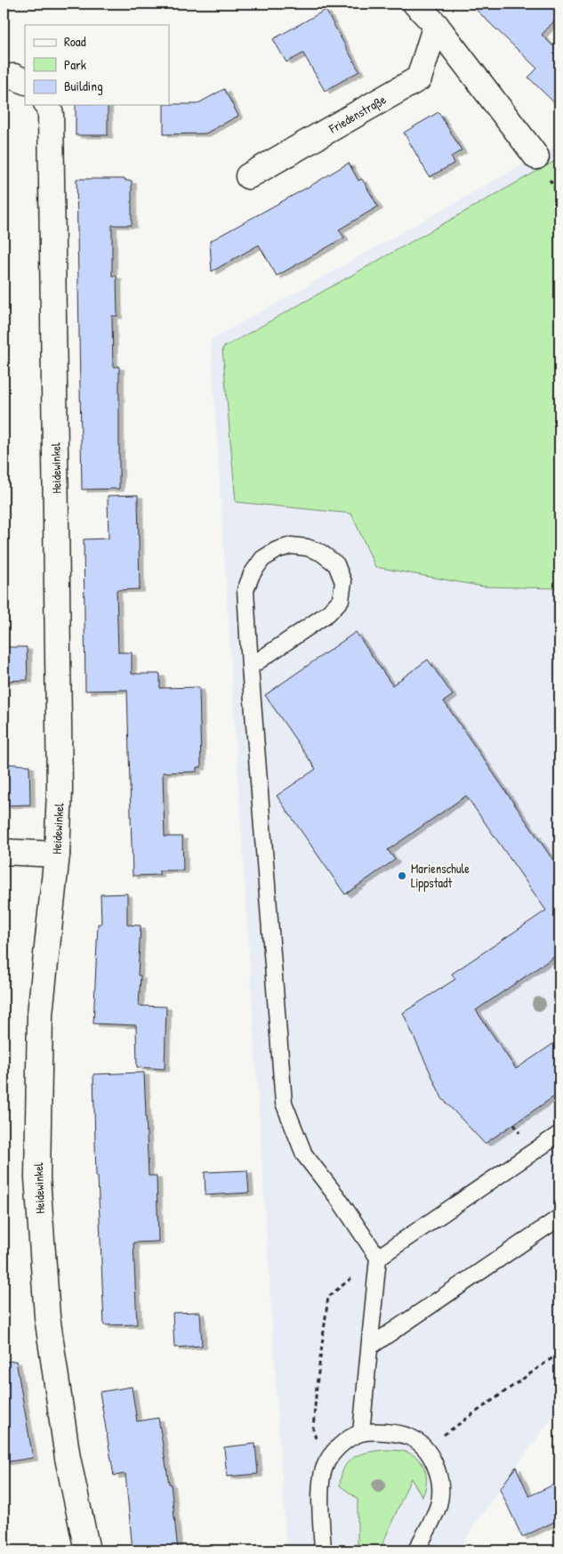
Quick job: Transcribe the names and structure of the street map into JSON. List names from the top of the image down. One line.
{"streets":{"street":["Friedenstraße","Heidewinkel"]},"places":["Marienschule Lippstadt"],"legend":["Road","Park","Building"]}
